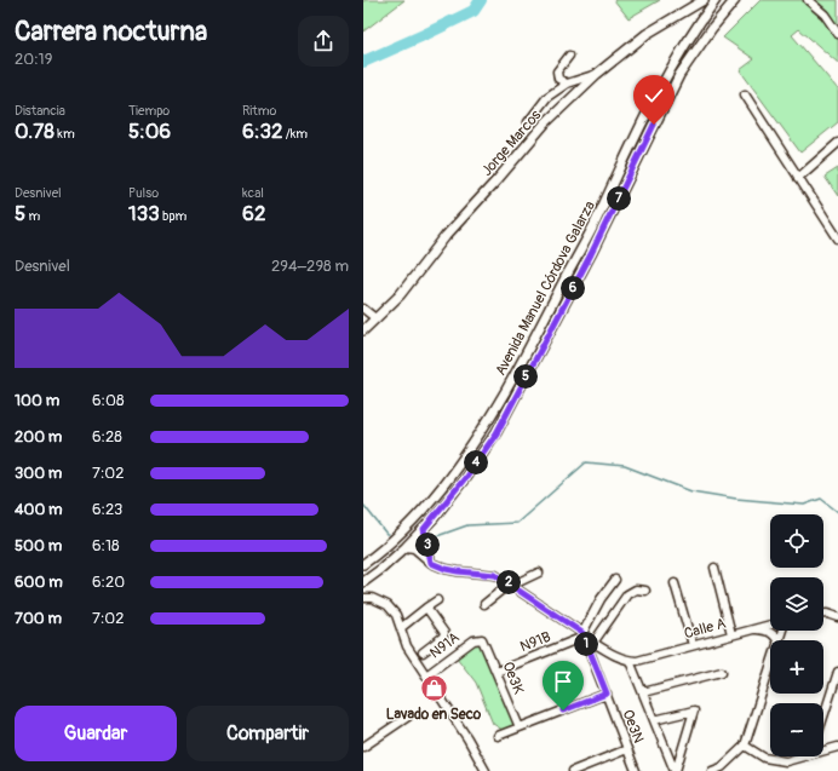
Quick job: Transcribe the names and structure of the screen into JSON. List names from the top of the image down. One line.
{"streets":{"main road":["Jorge Marcos","Avenida Manuel Córdova Galarza"],"street":["Calle A","N91B","N91A","Oe3K","Oe3N"]},"crossings":[["N91B","Oe3K"],["N91B","Oe3N"],["N91A","Oe3K"]],"places":{"shop":["Lavado en Seco"]},"page":{"heading":["Carrera nocturna","20:19"],"stats":[["Distancia","0.78 km"],["Tiempo","5:06"],["Ritmo","6:32 /km"],["Desnivel","5 m"],["Pulso","133 bpm"],["kcal","62"]],"pins":["7","6","5","4","3","2","1"],"chart":["Desnivel","294–298 m"],"list":[{"name":"100 m","note":"6:08"},{"name":"200 m","note":"6:28"},{"name":"300 m","note":"7:02"},{"name":"400 m","note":"6:23"},{"name":"500 m","note":"6:18"},{"name":"600 m","note":"6:20"},{"name":"700 m","note":"7:02"}],"map_buttons":["+","−"],"buttons":["Guardar","Compartir"]}}
